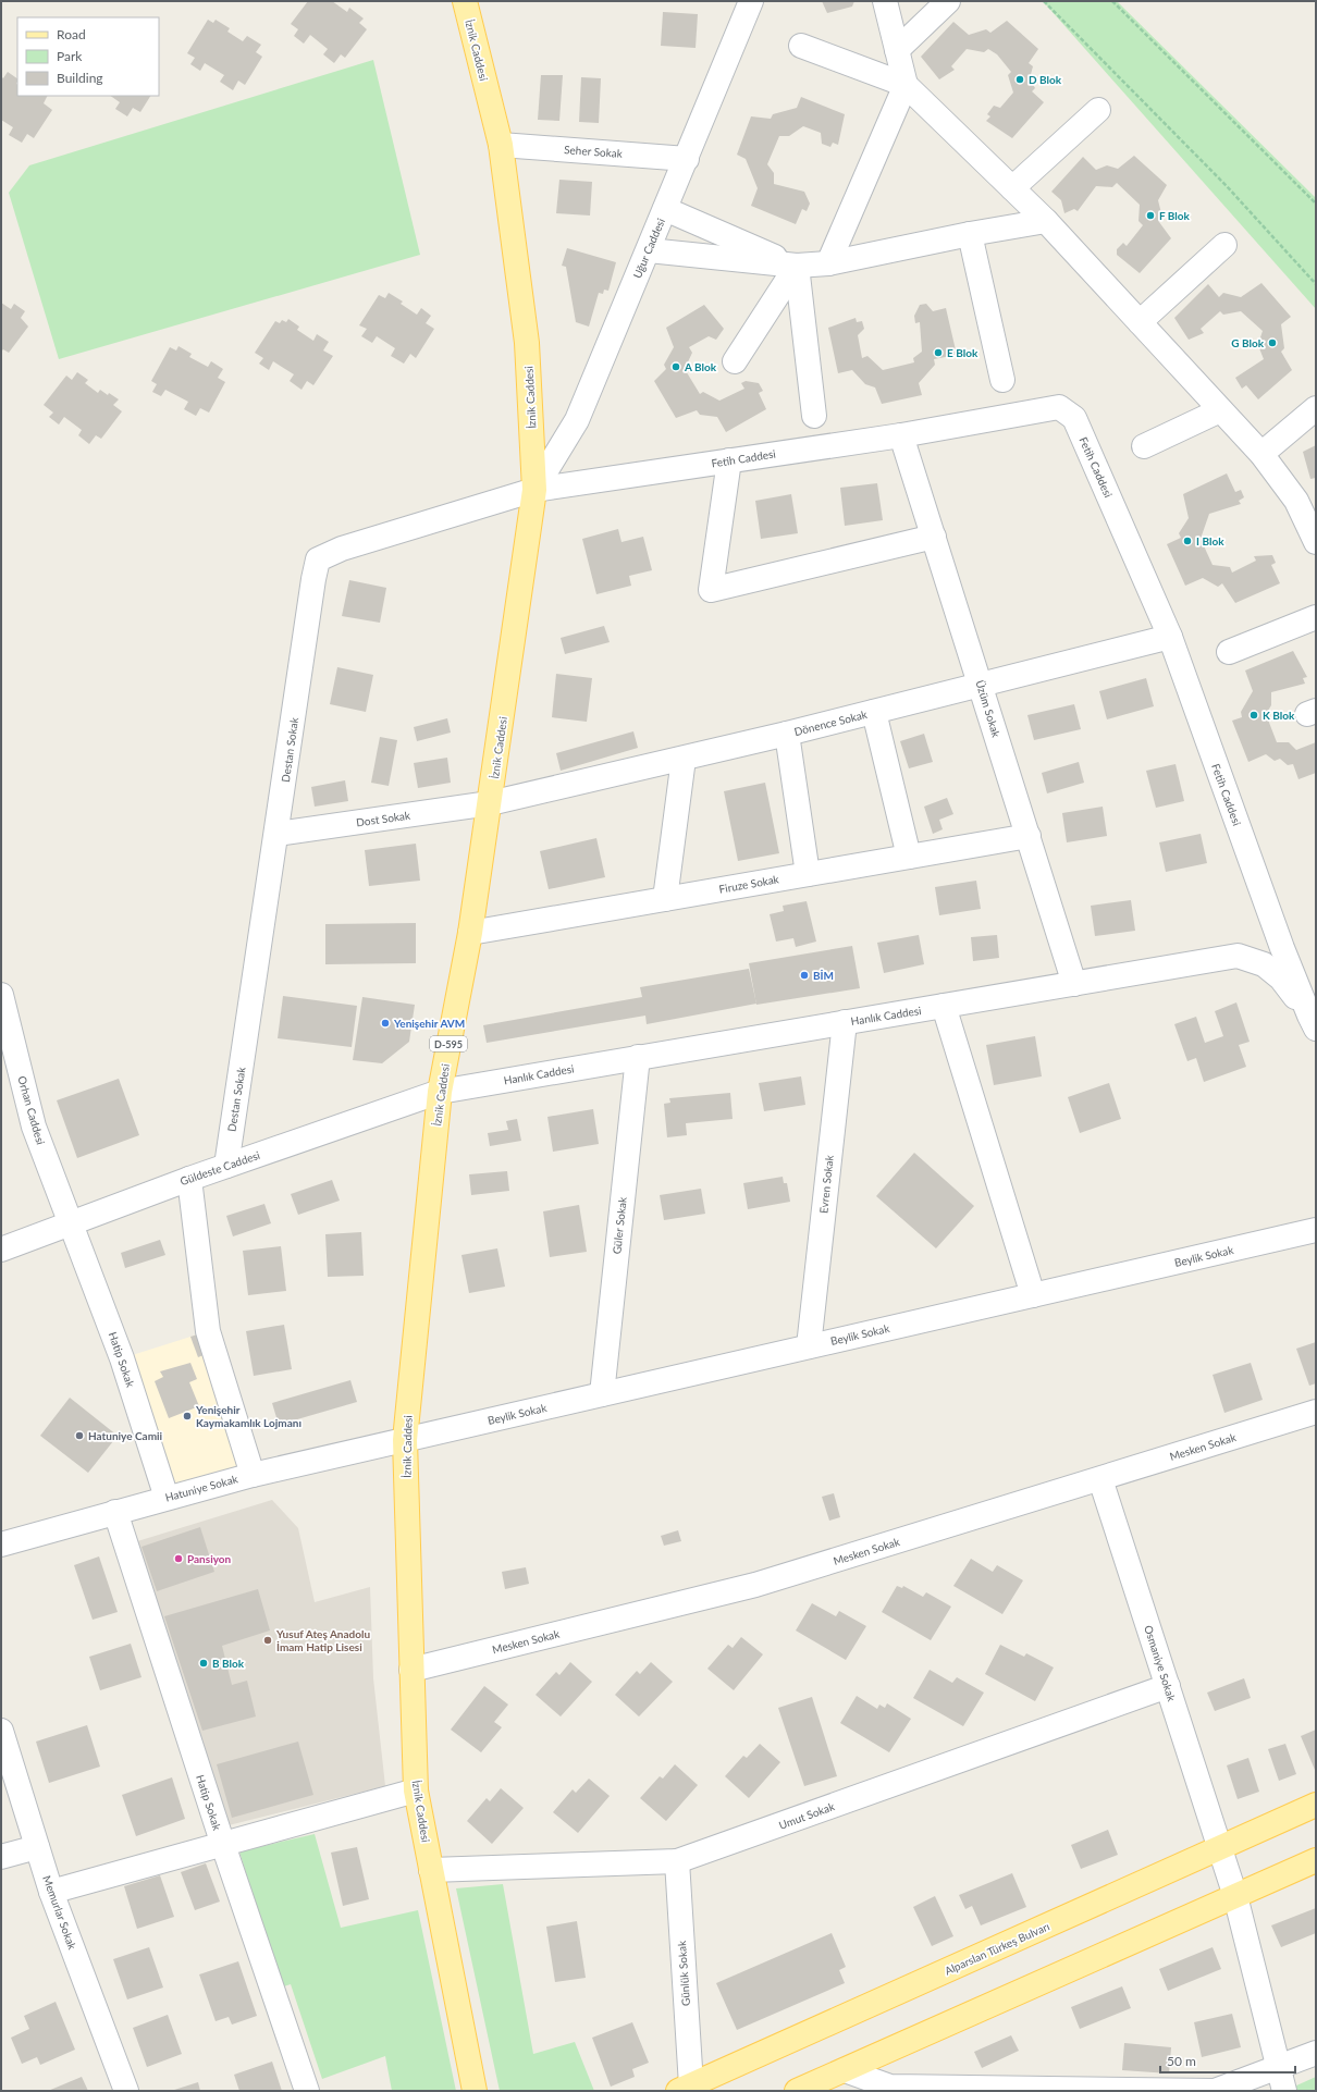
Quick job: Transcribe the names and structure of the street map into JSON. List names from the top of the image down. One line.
{"streets":{"main road":["İznik Caddesi","D-595","Alparslan Türkeş Bulvarı"],"street":["Seher Sokak","Uğur Caddesi","Fetih Caddesi","Üzüm Sokak","Dönence Sokak","Destan Sokak","Dost Sokak","Firuze Sokak","Hanlık Caddesi","Orhan Caddesi","Güldeste Caddesi","Evren Sokak","Güler Sokak","Beylik Sokak","Hatip Sokak","Mesken Sokak","Hatuniye Sokak","Osmaniye Sokak","Umut Sokak","Memurlar Sokak","Günlük Sokak"]},"crossings":[["İznik Caddesi","Seher Sokak"],["İznik Caddesi","Uğur Caddesi"],["İznik Caddesi","Fetih Caddesi"],["İznik Caddesi","Dönence Sokak"],["İznik Caddesi","Destan Sokak"],["İznik Caddesi","Dost Sokak"],["İznik Caddesi","Firuze Sokak"],["İznik Caddesi","Hanlık Caddesi"],["İznik Caddesi","Güldeste Caddesi"],["İznik Caddesi","Beylik Sokak"],["İznik Caddesi","Mesken Sokak"],["İznik Caddesi","Hatuniye Sokak"],["İznik Caddesi","Umut Sokak"],["Seher Sokak","Uğur Caddesi"],["Uğur Caddesi","Fetih Caddesi"],["Uğur Caddesi","Destan Sokak"],["Fetih Caddesi","Üzüm Sokak"],["Fetih Caddesi","Dönence Sokak"],["Fetih Caddesi","Destan Sokak"],["Fetih Caddesi","Hanlık Caddesi"],["Üzüm Sokak","Dönence Sokak"],["Üzüm Sokak","Firuze Sokak"],["Üzüm Sokak","Hanlık Caddesi"],["Dönence Sokak","Dost Sokak"],["Destan Sokak","Dost Sokak"],["Destan Sokak","Güldeste Caddesi"],["Hanlık Caddesi","Güldeste Caddesi"],["Hanlık Caddesi","Evren Sokak"],["Hanlık Caddesi","Güler Sokak"],["Orhan Caddesi","Güldeste Caddesi"],["Orhan Caddesi","Hatip Sokak"],["Güldeste Caddesi","Hatip Sokak"],["Evren Sokak","Beylik Sokak"],["Güler Sokak","Beylik Sokak"],["Beylik Sokak","Hatuniye Sokak"],["Hatip Sokak","Hatuniye Sokak"],["Mesken Sokak","Osmaniye Sokak"],["Osmaniye Sokak","Umut Sokak"],["Osmaniye Sokak","Alparslan Türkeş Bulvarı"],["Umut Sokak","Günlük Sokak"],["Alparslan Türkeş Bulvarı","Günlük Sokak"]],"places":["D Blok","F Blok","G Blok","E Blok","A Blok","I Blok","K Blok","BİM","Yenişehir AVM","Yenişehir Kaymakamlık Lojmanı","Hatuniye Camii","Pansiyon","Yusuf Ateş Anadolu İmam Hatip Lisesi","B Blok"],"legend":["Road","Park","Building"],"scale_bar":"50 m"}
